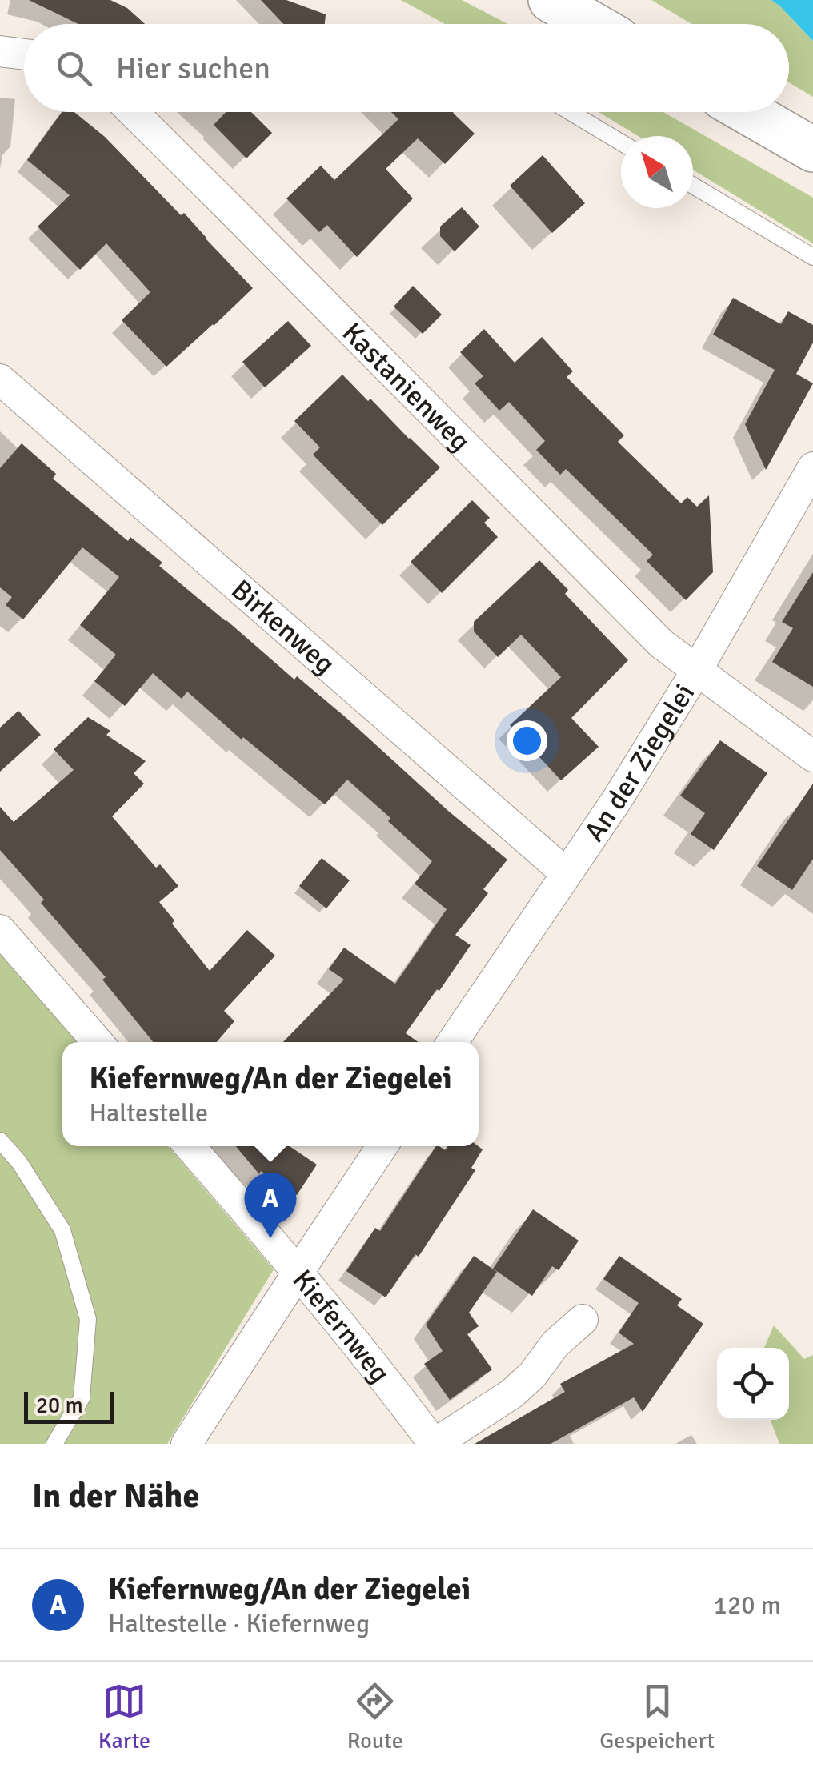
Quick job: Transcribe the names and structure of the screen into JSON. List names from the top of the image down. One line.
{"streets":{"street":["Kastanienweg","Birkenweg","An der Ziegelei","Kiefernweg"]},"crossings":[["Kastanienweg","An der Ziegelei"],["Birkenweg","An der Ziegelei"]],"scale_bar":"20 m","north":"top left","page":{"search":"Hier suchen","popup":["Kiefernweg/An der Ziegelei","Haltestelle"],"pins":"A","scale":"20 m","heading":"In der Nähe","list":[{"mark":"A","name":"Kiefernweg/An der Ziegelei","note":"Haltestelle · Kiefernweg","value":"120 m"}],"nav":["Karte","Route","Gespeichert"]}}
